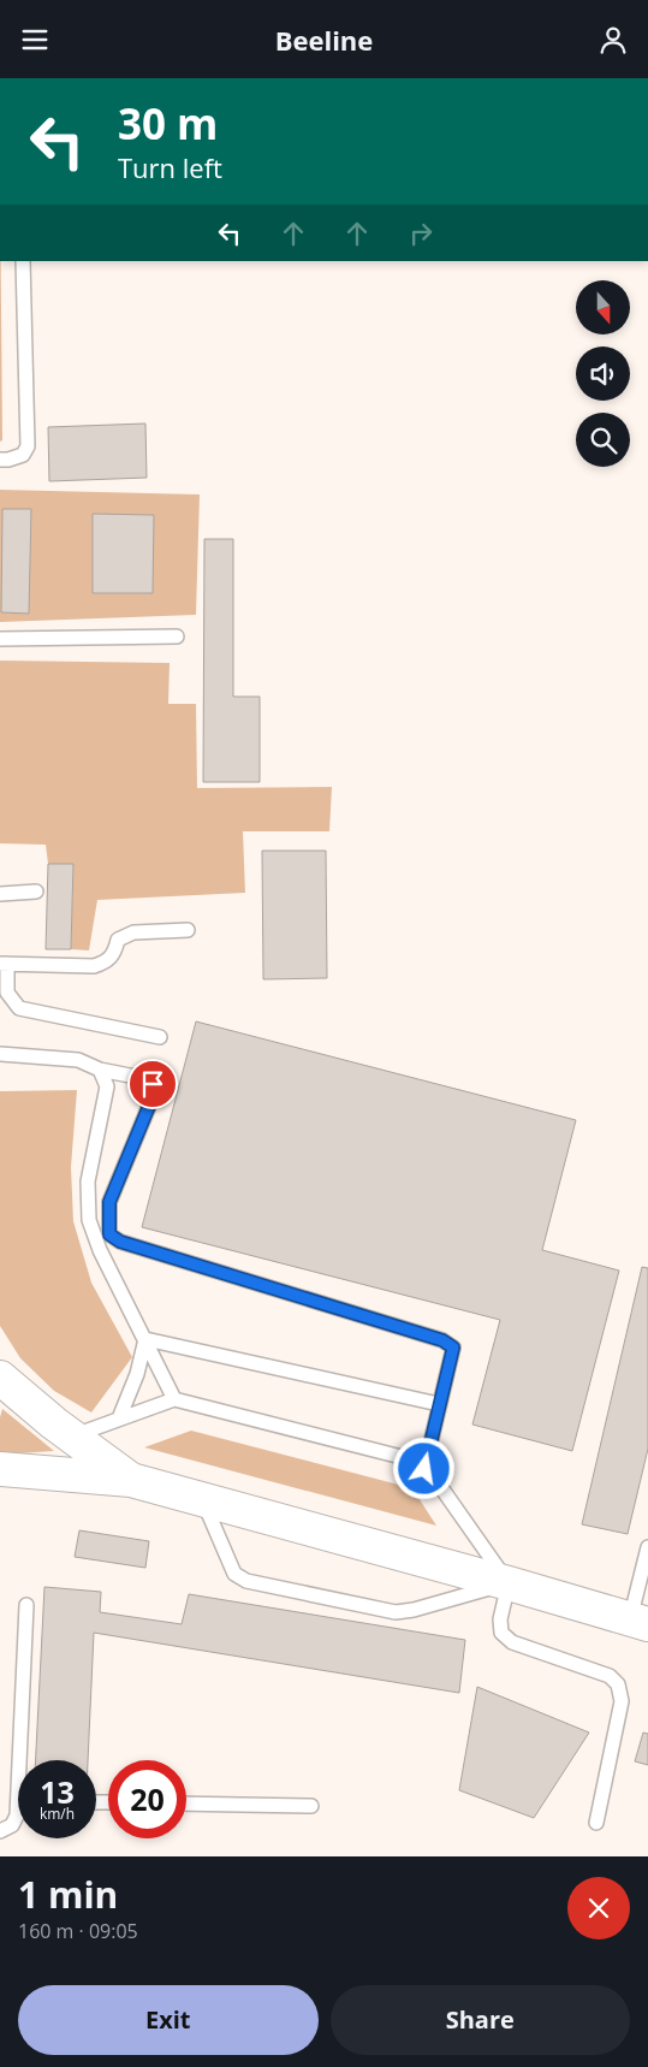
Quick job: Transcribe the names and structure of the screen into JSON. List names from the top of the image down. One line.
{"north":"bottom","page":{"header":"Beeline","turn":["30 m","Turn left"],"speed":"13 km/h","limit":"20","heading":["1 min","160 m · 09:05"],"buttons":["Exit","Share"]}}
